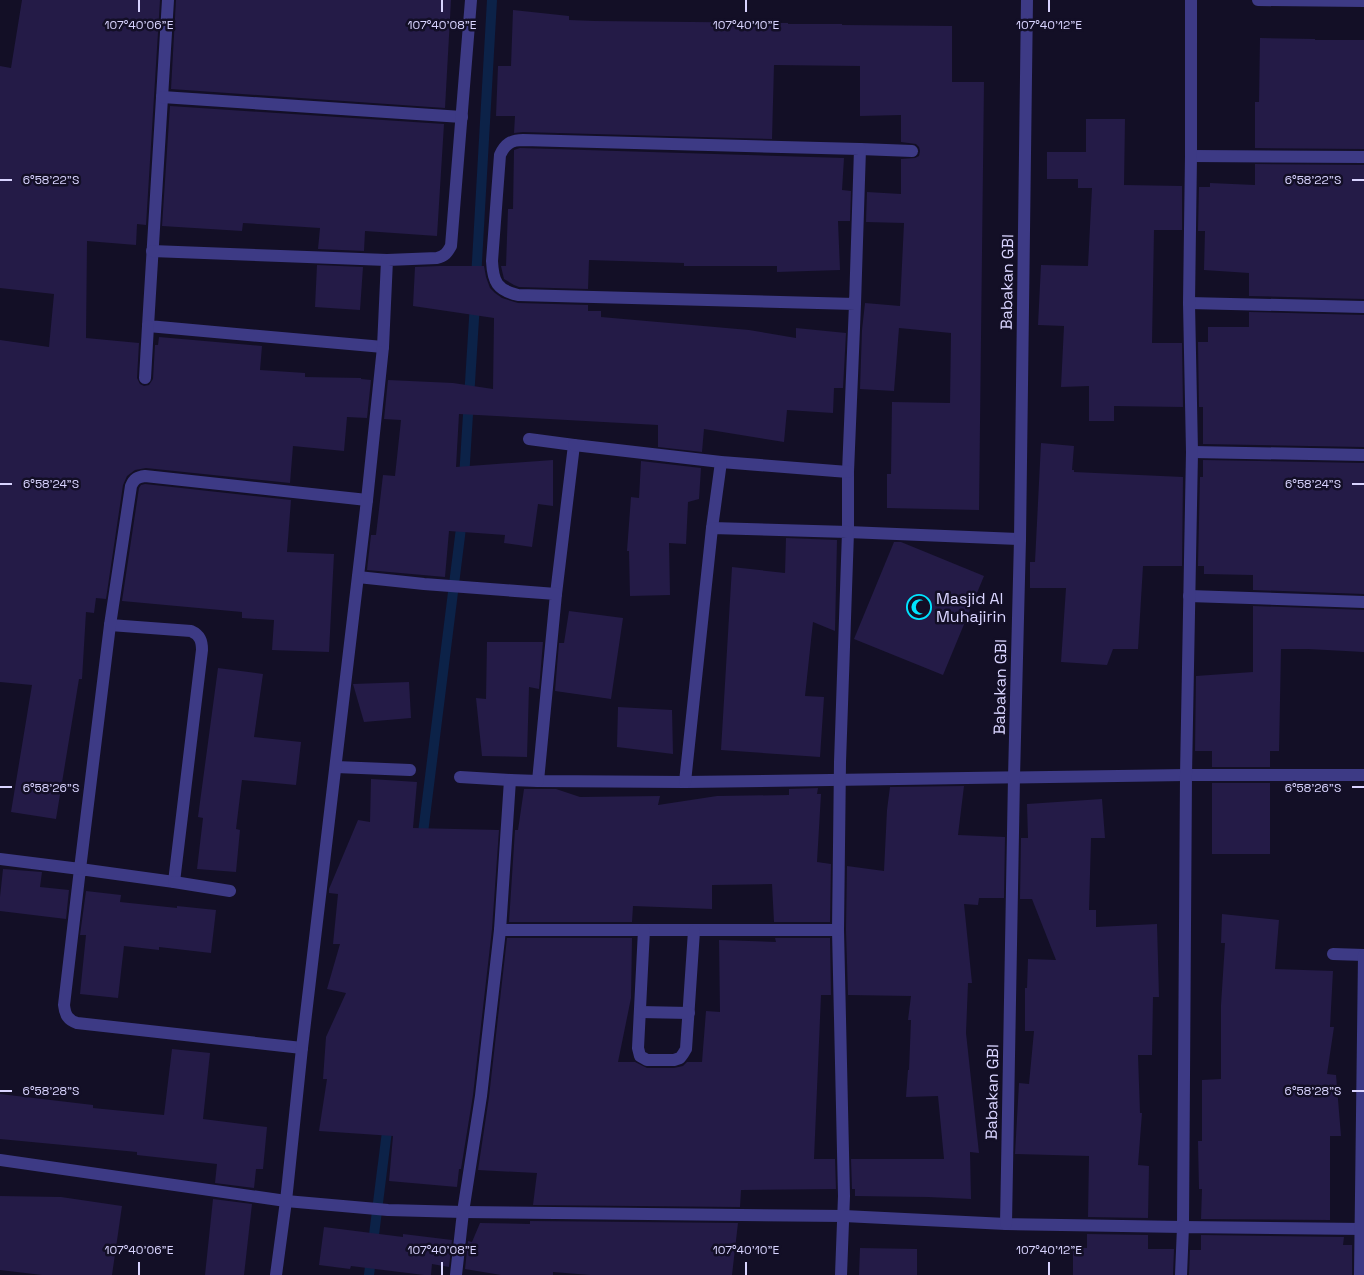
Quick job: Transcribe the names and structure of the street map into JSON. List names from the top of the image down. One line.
{"streets":{"street":["Babakan GBI"]},"places":{"mosque":["Masjid Al Muhajirin"]},"coordinates":["107°40'06\"E","107°40'08\"E","107°40'10\"E","107°40'12\"E","6°58'22\"S","6°58'24\"S","6°58'26\"S","6°58'28\"S"]}
